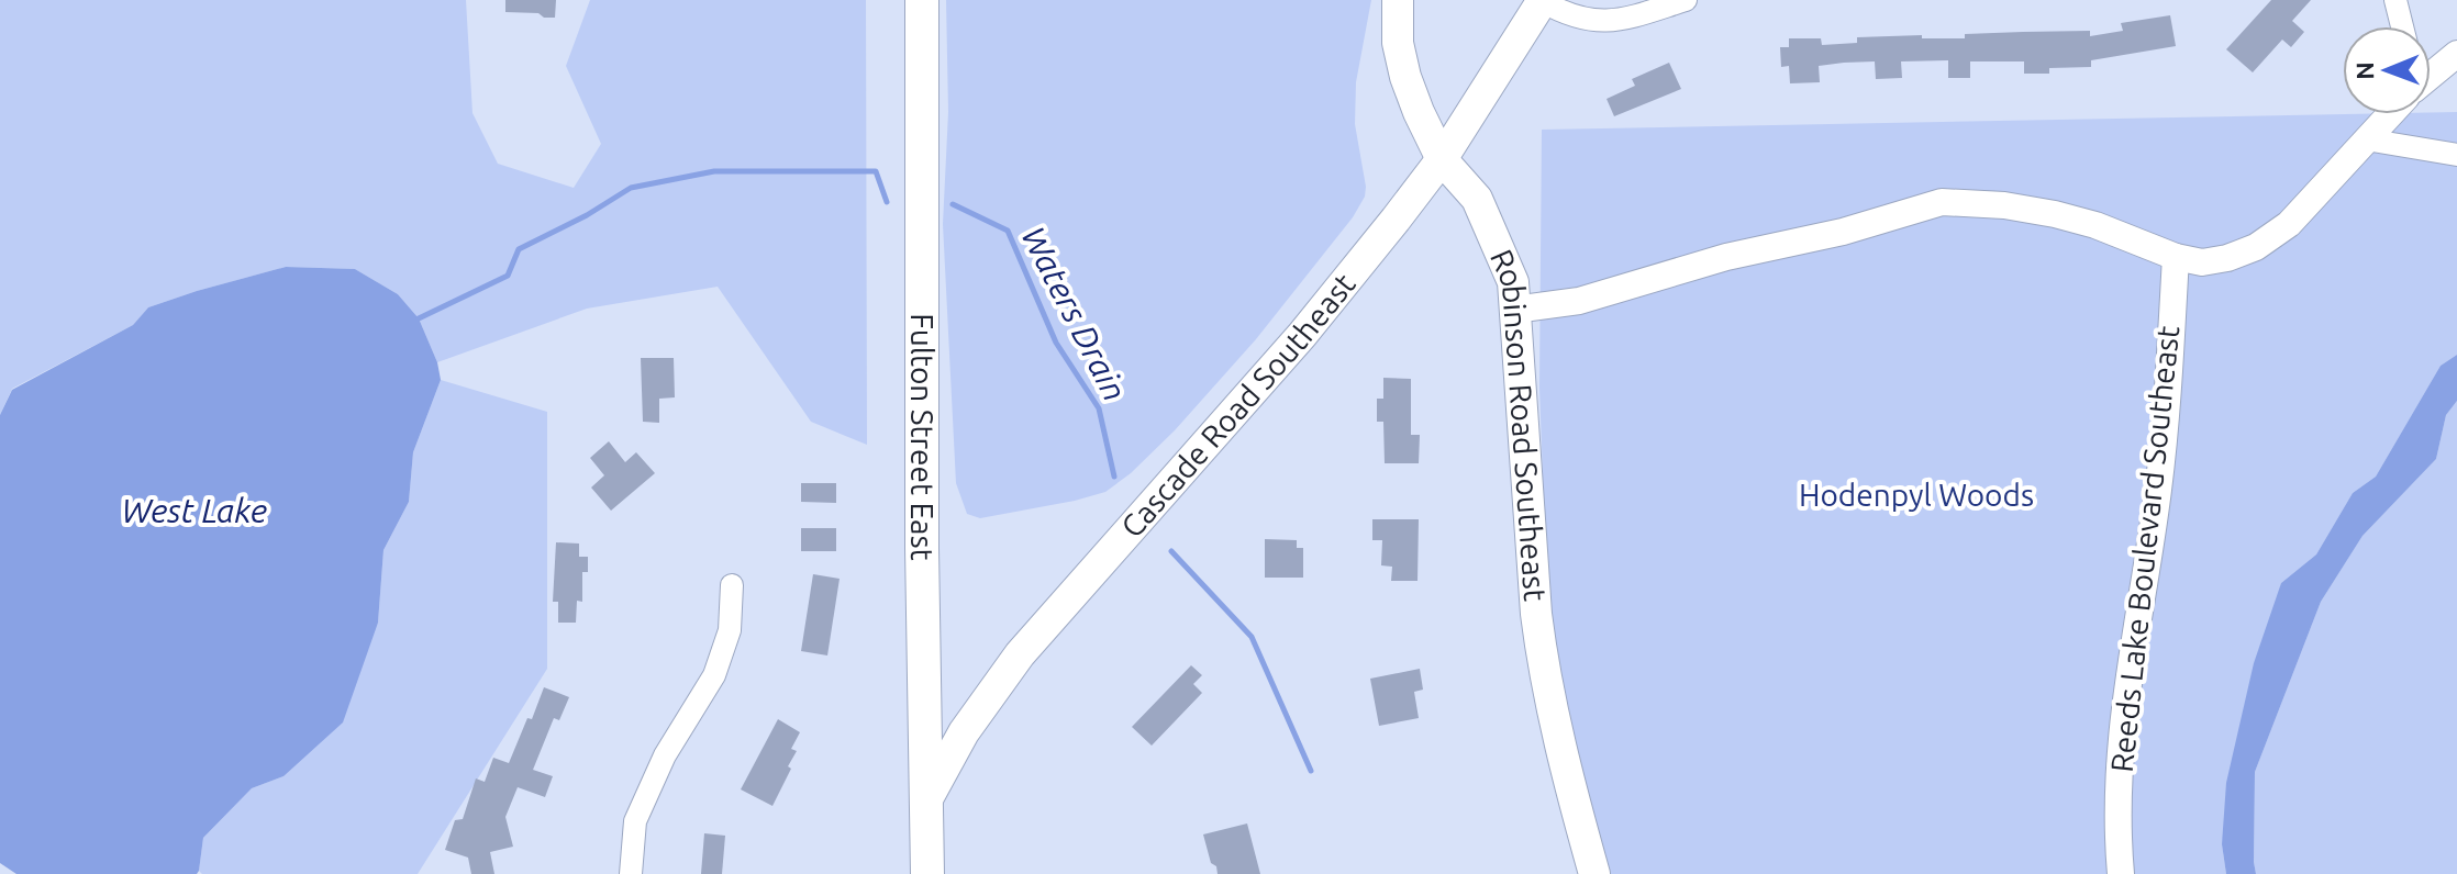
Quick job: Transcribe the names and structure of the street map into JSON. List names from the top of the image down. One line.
{"streets":{"main road":["Cascade Road Southeast","Robinson Road Southeast","Fulton Street East"],"street":["Reeds Lake Boulevard Southeast"]},"crossings":[["Cascade Road Southeast","Robinson Road Southeast"],["Cascade Road Southeast","Fulton Street East"]],"water":["Waters Drain","West Lake"],"parks":["Hodenpyl Woods"],"north":"left"}
